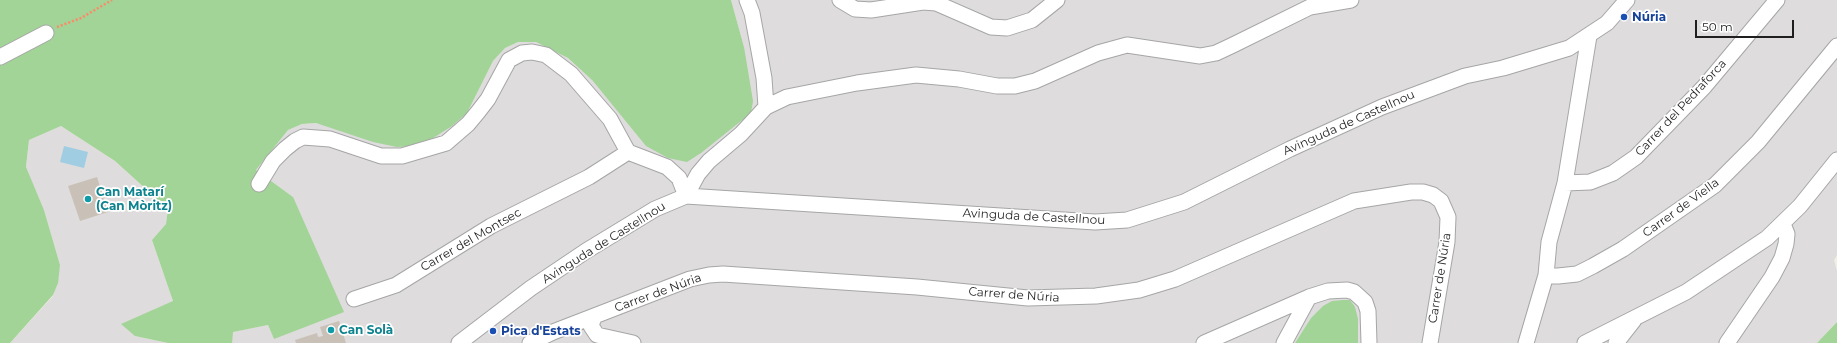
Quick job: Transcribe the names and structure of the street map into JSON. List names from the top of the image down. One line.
{"streets":{"street":["Carrer del Pedraforca","Avinguda de Castellnou","Carrer de Viella","Carrer del Montsec","Carrer de Núria"]},"places":["Núria","Can Matarí (Can Mòritz)","Can Solà","Pica d'Estats"],"scale_bar":"50 m"}
